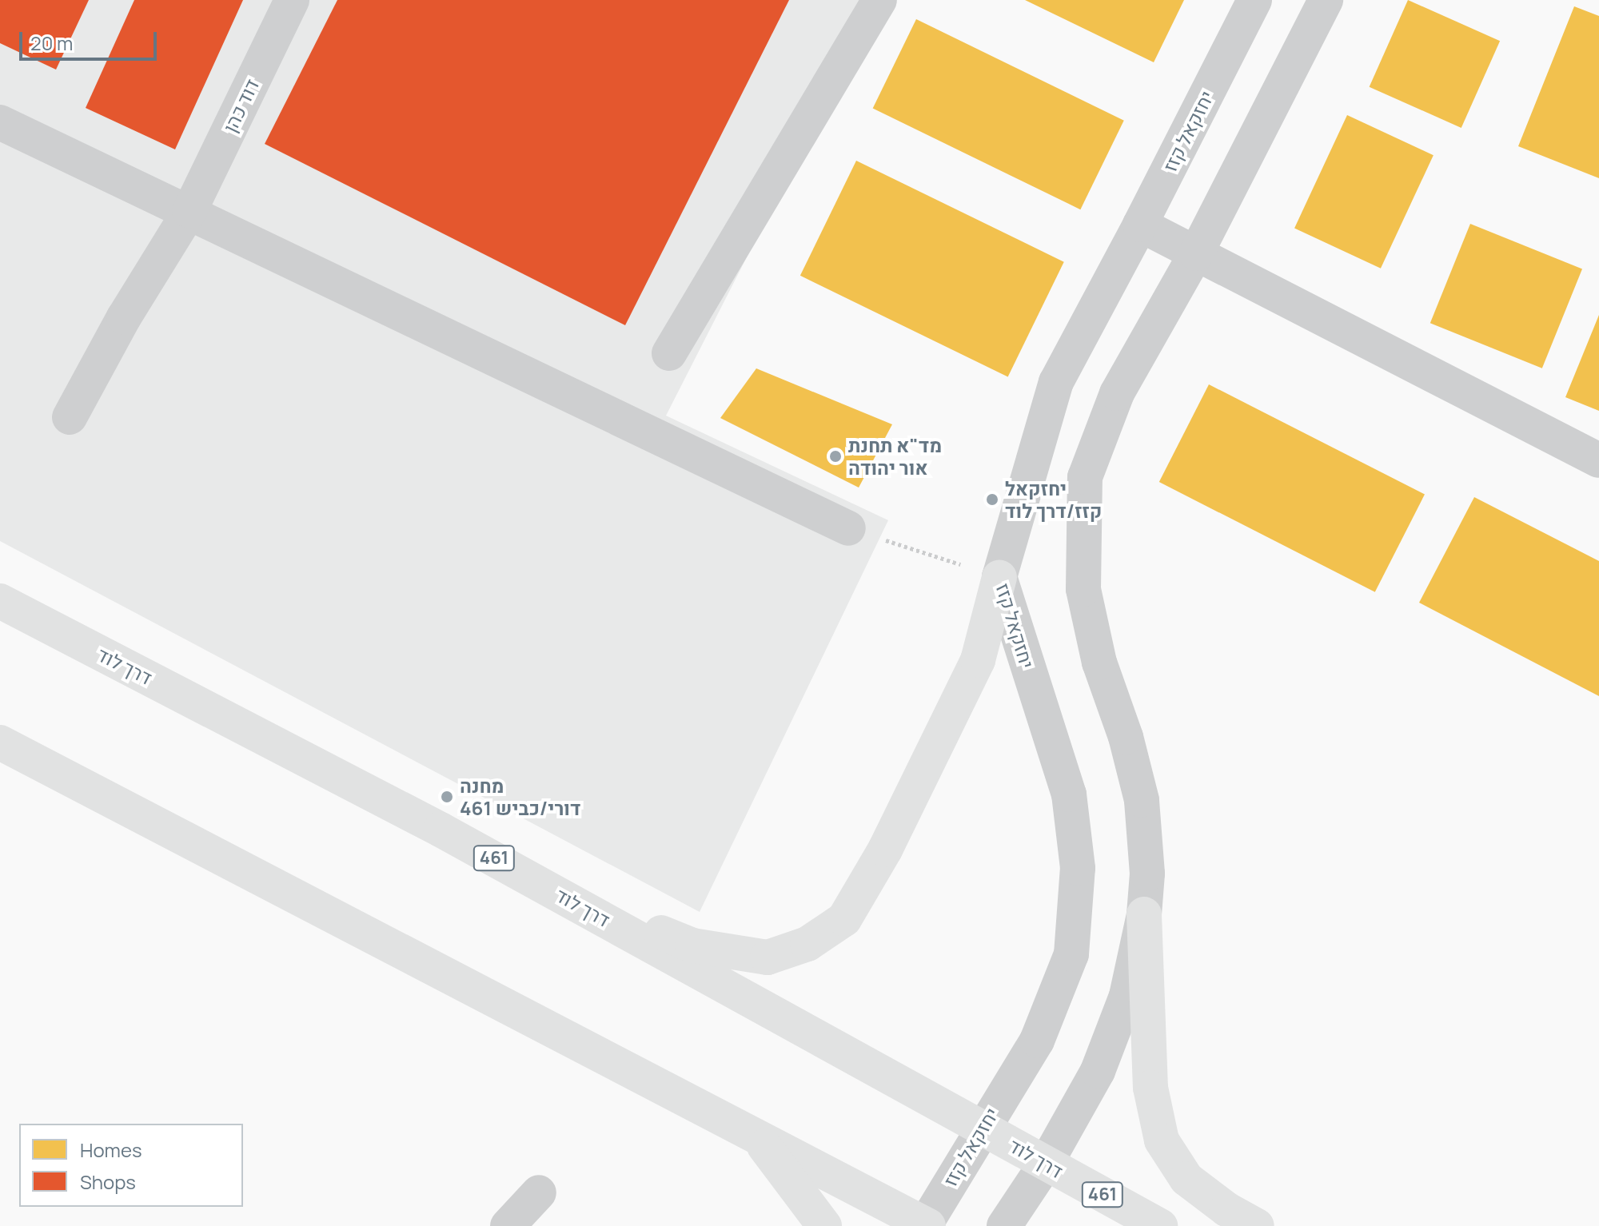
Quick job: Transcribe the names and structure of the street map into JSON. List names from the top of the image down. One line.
{"streets":{"main road":["דרך לוד","461"],"street":["דוד כהן","יחזקאל קזז"]},"crossings":[["יחזקאל קזז","דרך לוד"]],"places":["מד\"א תחנת אור יהודה","יחזקאל קזז/דרך לוד","מחנה דורי/כביש 461"],"legend":["Homes","Shops"],"scale_bar":"20 m"}
